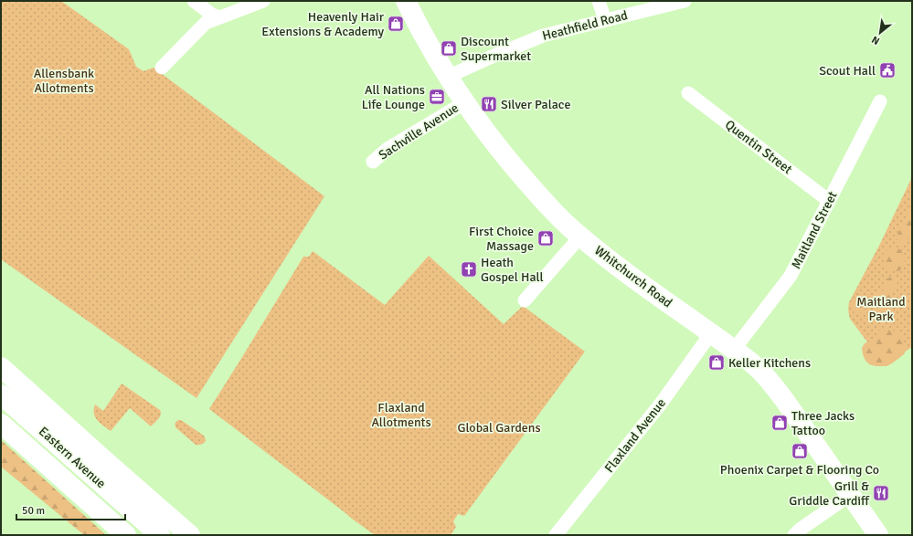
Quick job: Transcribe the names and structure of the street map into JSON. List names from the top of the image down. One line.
{"streets":{"main road":["Whitchurch Road","Eastern Avenue"],"street":["Heathfield Road","Sachville Avenue","Quentin Street","Maitland Street","Flaxland Avenue"]},"crossings":[["Heathfield Road","Whitchurch Road"],["Sachville Avenue","Whitchurch Road"],["Quentin Street","Maitland Street"],["Maitland Street","Whitchurch Road"],["Whitchurch Road","Flaxland Avenue"]],"parks":["Allensbank Allotments","Maitland Park","Flaxland Allotments","Global Gardens"],"places":{"shop":["Heavenly Hair Extensions & Academy","Discount Supermarket","First Choice Massage","Keller Kitchens","Three Jacks Tattoo","Phoenix Carpet & Flooring Co"],"public building":["Scout Hall"],"office":["All Nations Life Lounge"],"restaurant":["Silver Palace","Grill & Griddle Cardiff"],"church":["Heath Gospel Hall"]},"scale_bar":"50 m","north":"bottom left"}
